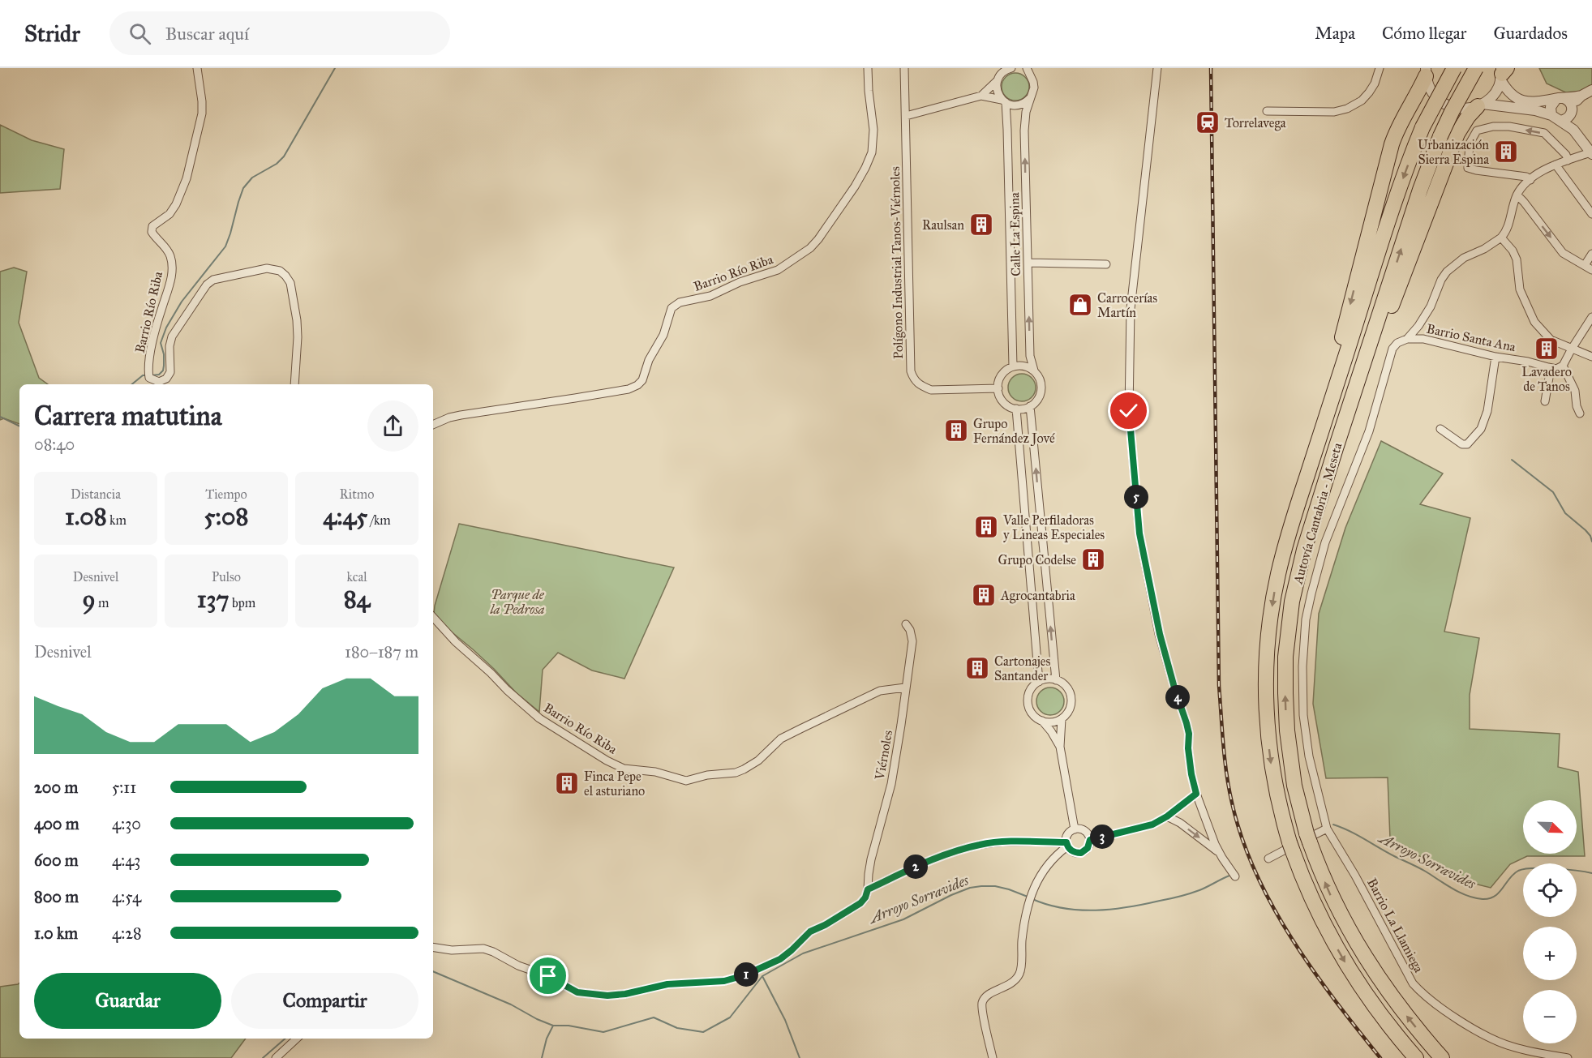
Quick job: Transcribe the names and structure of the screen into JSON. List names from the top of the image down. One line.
{"streets":{"highway":["Autovía Cantabria - Meseta"],"street":["Calle La Espina","Polígono Industrial Tanos-Viérnoles","Barrio Río Riba","Barrio Santa Ana","Viérnoles","Barrio La Llamiega"]},"crossings":[["Calle La Espina","Polígono Industrial Tanos-Viérnoles"],["Barrio Río Riba","Viérnoles"],["Barrio Santa Ana","Barrio La Llamiega"]],"water":["Arroyo Sorravides"],"parks":["Parque de la Pedrosa"],"places":{"station":["Torrelavega"],"building":["Urbanización Sierra Espina","Raulsan","Lavadero de Tanos","Grupo Fernández Jové","Valle Perfiladoras y Lineas Especiales","Grupo Codelse","Agrocantabria","Cartonajes Santander","Finca Pepe el asturiano"],"shop":["Carrocerías Martín"]},"north":"bottom right","page":{"header":"Stridr","search":"Buscar aquí","nav":["Mapa","Cómo llegar","Guardados"],"heading":["Carrera matutina","08:40"],"stats":[["Distancia","1.08 km"],["Tiempo","5:08"],["Ritmo","4:45 /km"],["Desnivel","9 m"],["Pulso","137 bpm"],["kcal","84"]],"pins":["5","4","3","2","1"],"chart":["Desnivel","180–187 m"],"list":[{"name":"200 m","note":"5:11"},{"name":"400 m","note":"4:30"},{"name":"600 m","note":"4:43"},{"name":"800 m","note":"4:54"},{"name":"1.0 km","note":"4:28"}],"map_buttons":["+","−"],"buttons":["Guardar","Compartir"]}}
